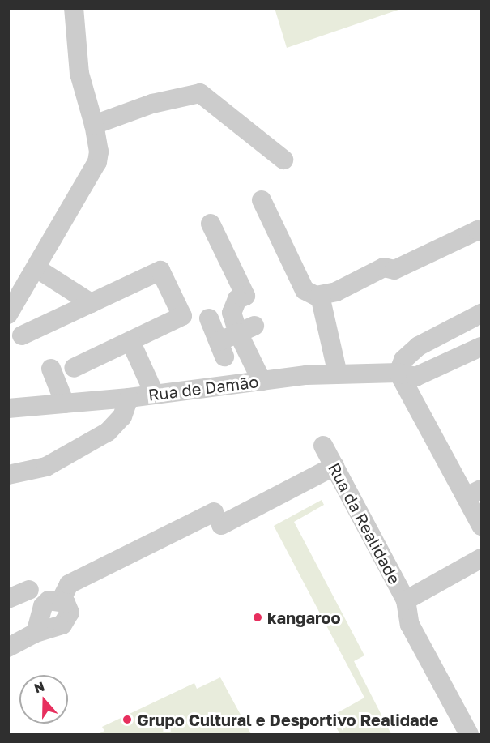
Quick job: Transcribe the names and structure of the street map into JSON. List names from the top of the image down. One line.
{"streets":{"street":["Rua de Damão","Rua da Realidade"]},"places":["kangaroo","Grupo Cultural e Desportivo Realidade"],"north":"top"}
